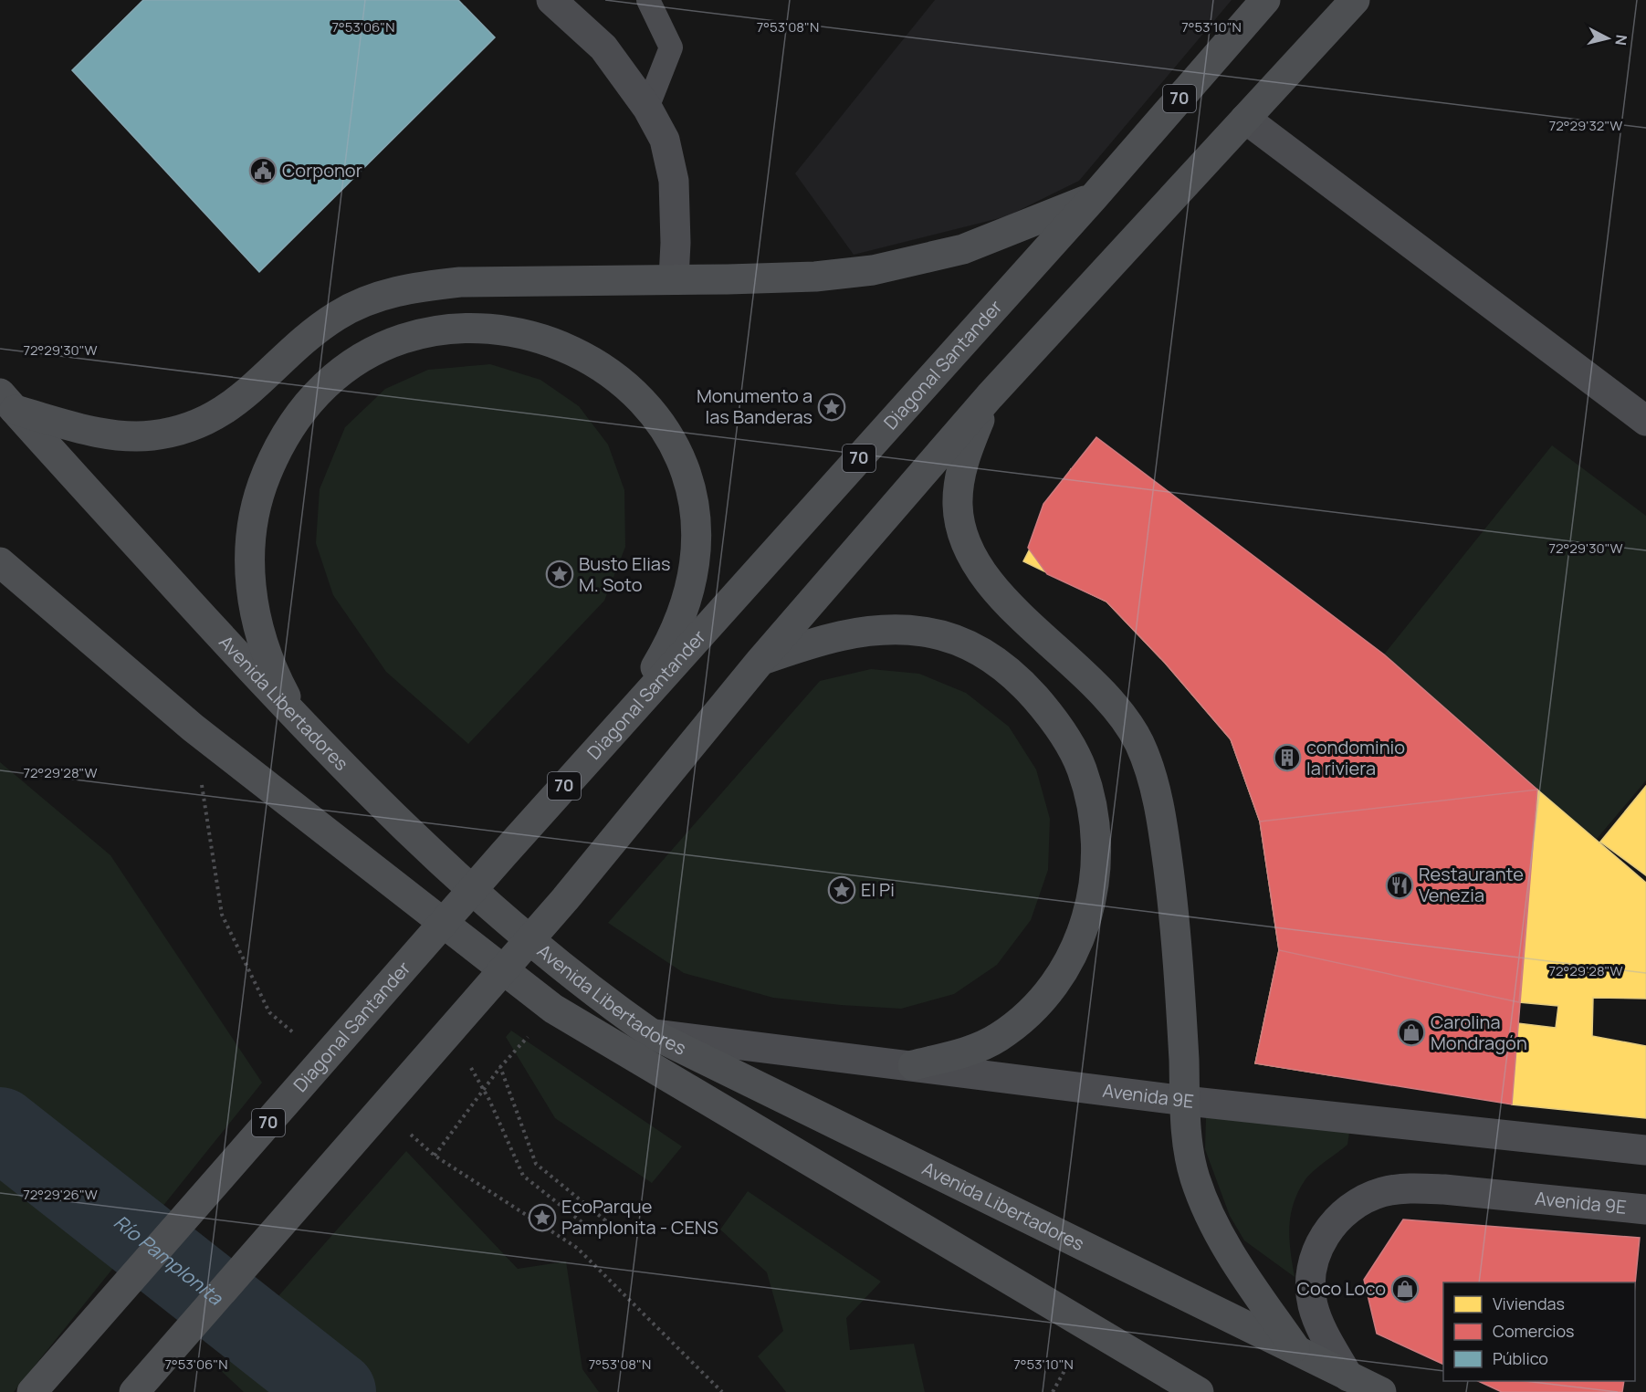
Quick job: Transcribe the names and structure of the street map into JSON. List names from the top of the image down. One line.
{"streets":{"main road":["70","Diagonal Santander","Avenida Libertadores"],"street":["Avenida 9E"]},"crossings":[["Avenida Libertadores","Avenida 9E"]],"water":["Río Pamplonita"],"places":{"public building":["Corponor"],"place":["Monumento a las Banderas","Busto Elias M. Soto","El Pi","EcoParque Pamplonita - CENS"],"building":["condominio la riviera"],"restaurant":["Restaurante Venezia"],"shop":["Carolina Mondragón","Coco Loco"]},"legend":["Viviendas","Comercios","Público"],"north":"right","coordinates":["7°53'06\"N","7°53'08\"N","7°53'10\"N","72°29'32\"W","72°29'30\"W","72°29'28\"W","72°29'26\"W"]}
